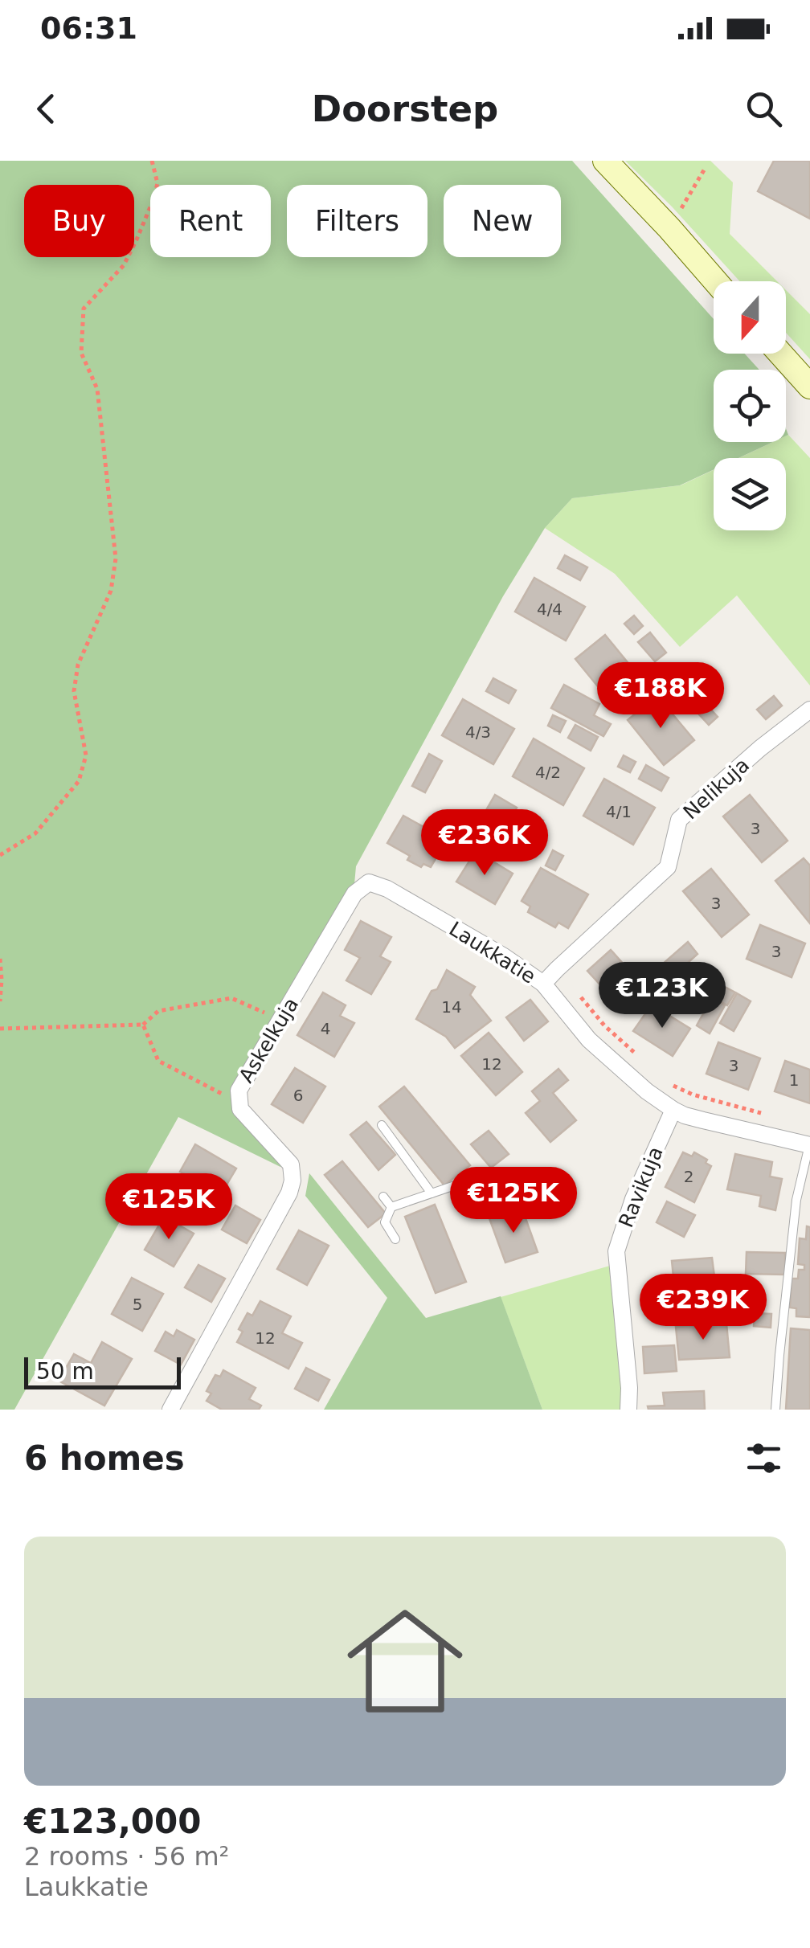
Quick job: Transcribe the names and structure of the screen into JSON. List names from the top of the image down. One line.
{"streets":{"street":["Nelikuja","Laukkatie","Askelkuja","Ravikuja"]},"crossings":[["Nelikuja","Laukkatie"],["Laukkatie","Askelkuja"],["Laukkatie","Ravikuja"]],"house_numbers":["4/4","4/3","4/2","4/1","3","3","3","14","4","12","3","1","6","2","5","12"],"scale_bar":"50 m","north":"bottom","page":{"status":"06:31","header":"Doorstep","chip":["Buy","Rent","Filters","New"],"price":["€188K","€236K","€123K","€125K","€125K","€239K"],"scale":"50 m","heading":"6 homes","list":[{"name":"€123,000","note":"2 rooms · 56 m² · Laukkatie"}]}}
